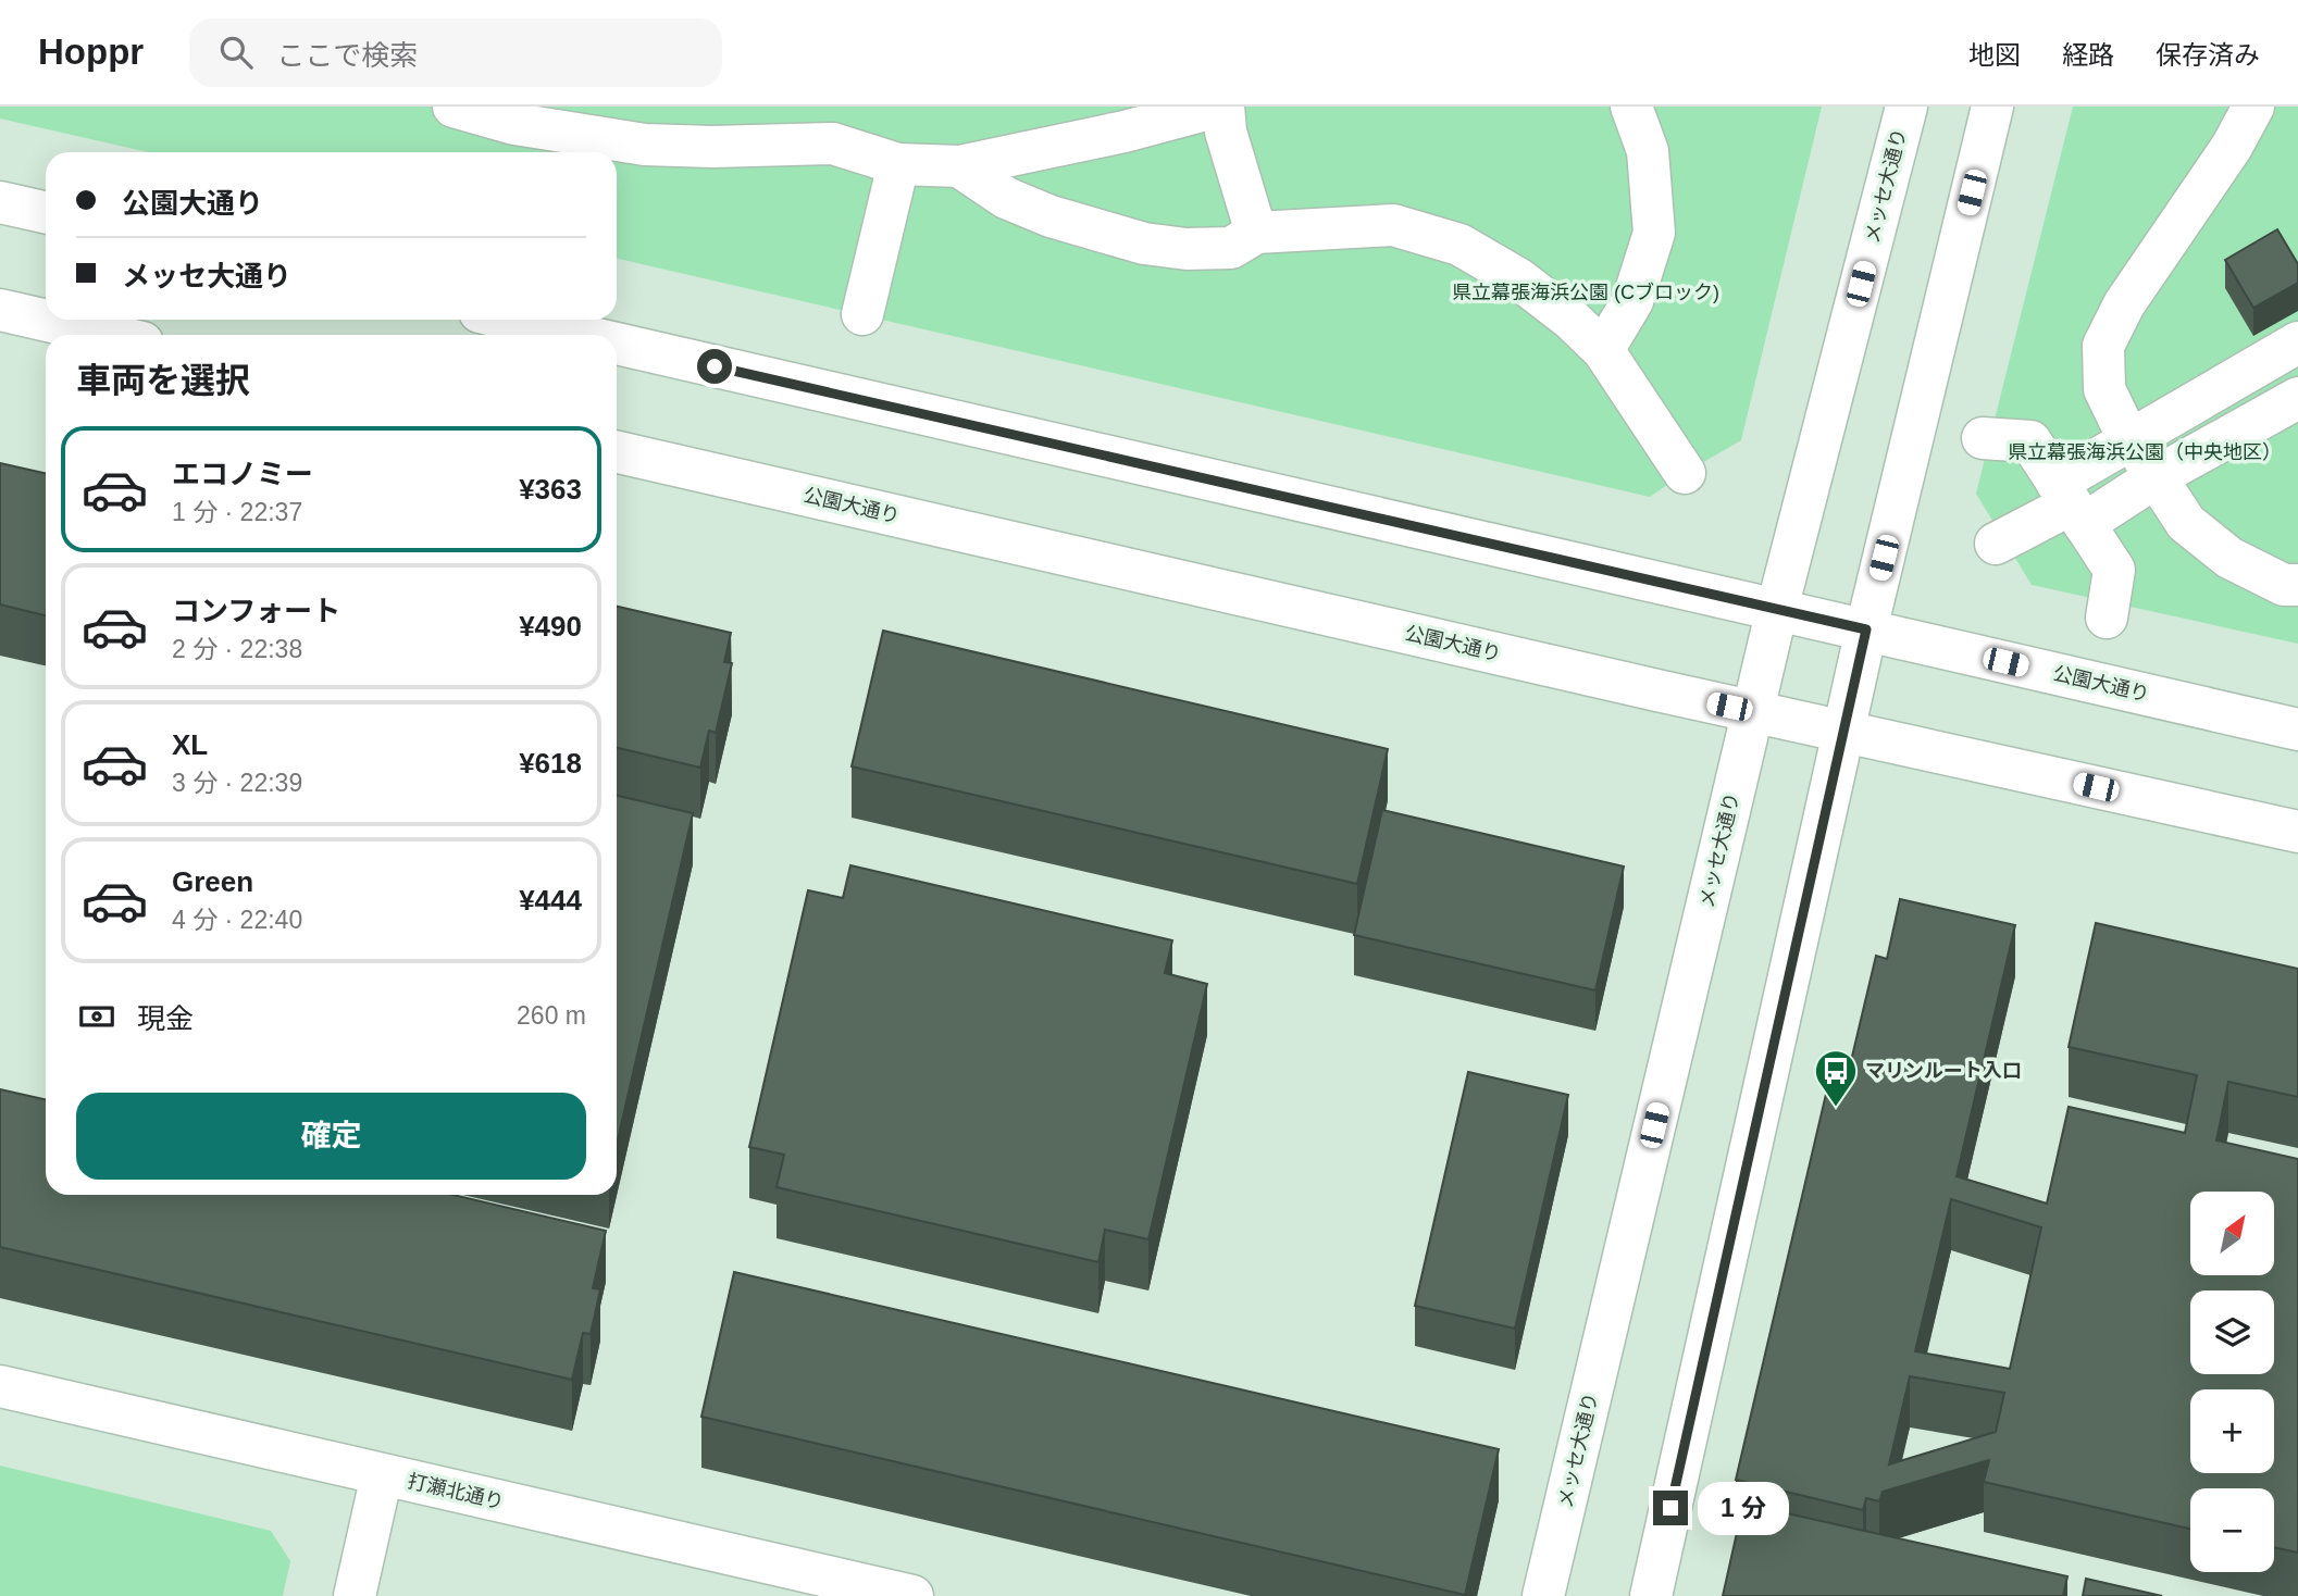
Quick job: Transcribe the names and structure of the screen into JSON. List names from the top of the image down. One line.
{"streets":{"street":["メッセ大通り","公園大通り","打瀬北通り"]},"crossings":[["メッセ大通り","公園大通り"]],"parks":["県立幕張海浜公園 (Cブロック)","県立幕張海浜公園（中央地区）"],"places":{"bus stop":["マリンルート入口"]},"north":"top right","page":{"header":"Hoppr","search":"ここで検索","nav":["地図","経路","保存済み"],"banner":["公園大通り","メッセ大通り"],"heading":"車両を選択","list":[{"name":"エコノミー","note":"1 分 · 22:37","value":"¥363"},{"name":"コンフォート","note":"2 分 · 22:38","value":"¥490"},{"name":"XL","note":"3 分 · 22:39","value":"¥618"},{"name":"Green","note":"4 分 · 22:40","value":"¥444"}],"pay":["現金","260 m"],"buttons":"確定","map_buttons":["+","−"],"bubble":"1 分"}}
